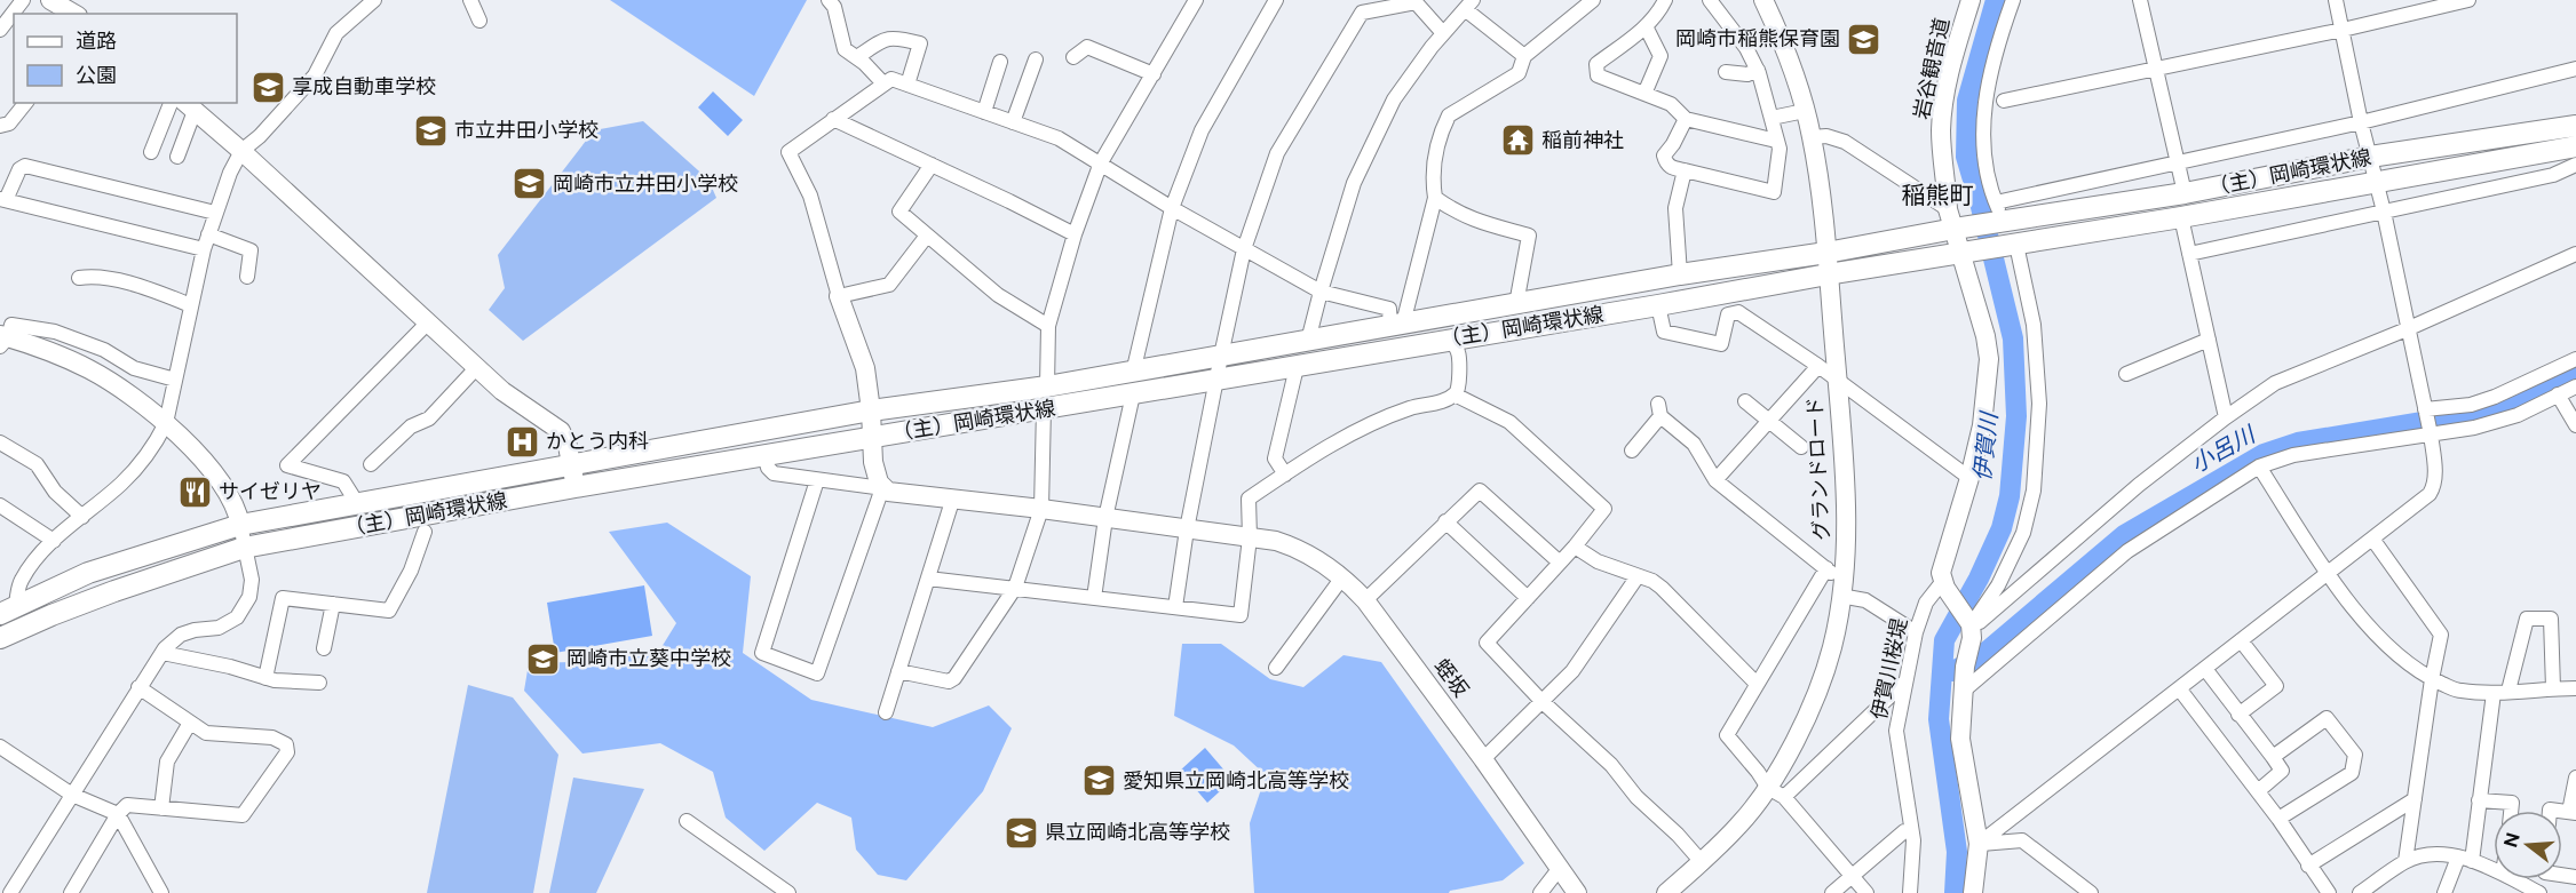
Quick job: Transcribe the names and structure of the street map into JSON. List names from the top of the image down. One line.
{"streets":{"main road":["（主）岡崎環状線"],"street":["岩谷観音道","グランドロード","伊賀川桜堤","蛭坂"]},"crossings":[["岩谷観音道","（主）岡崎環状線"],["岩谷観音道","伊賀川桜堤"],["（主）岡崎環状線","グランドロード"]],"districts":["稲熊町"],"water":["伊賀川","小呂川"],"places":{"school or university":["岡崎市稲熊保育園","享成自動車学校","市立井田小学校","岡崎市立井田小学校","岡崎市立葵中学校","愛知県立岡崎北高等学校","県立岡崎北高等学校"],"temple":["稲前神社"],"hospital":["かとう内科"],"restaurant":["サイゼリヤ"]},"legend":["道路","公園"],"north":"left"}
